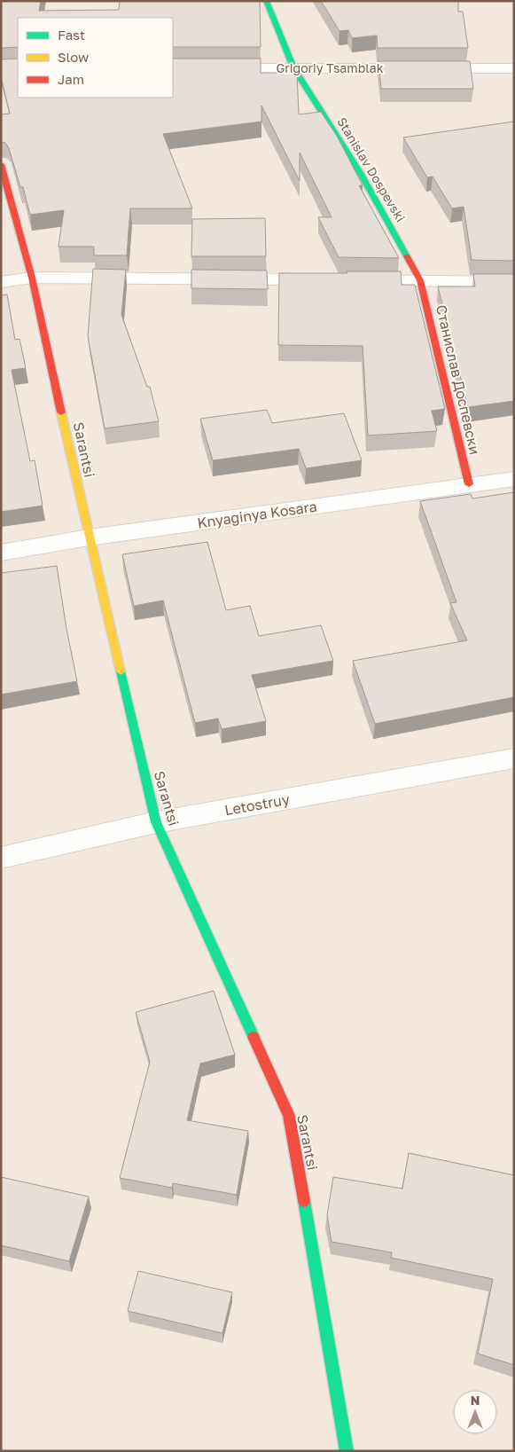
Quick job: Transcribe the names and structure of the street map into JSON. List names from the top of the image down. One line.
{"streets":{"street":["Grigoriy Tsamblak","Stanislav Dospevski","Станислав Доспевски","Sarantsi","Knyaginya Kosara","Letostruy"]},"crossings":[["Grigoriy Tsamblak","Stanislav Dospevski"],["Stanislav Dospevski","Станислав Доспевски"],["Станислав Доспевски","Knyaginya Kosara"],["Sarantsi","Knyaginya Kosara"],["Sarantsi","Letostruy"]],"legend":["Fast","Slow","Jam"],"north":"top"}
